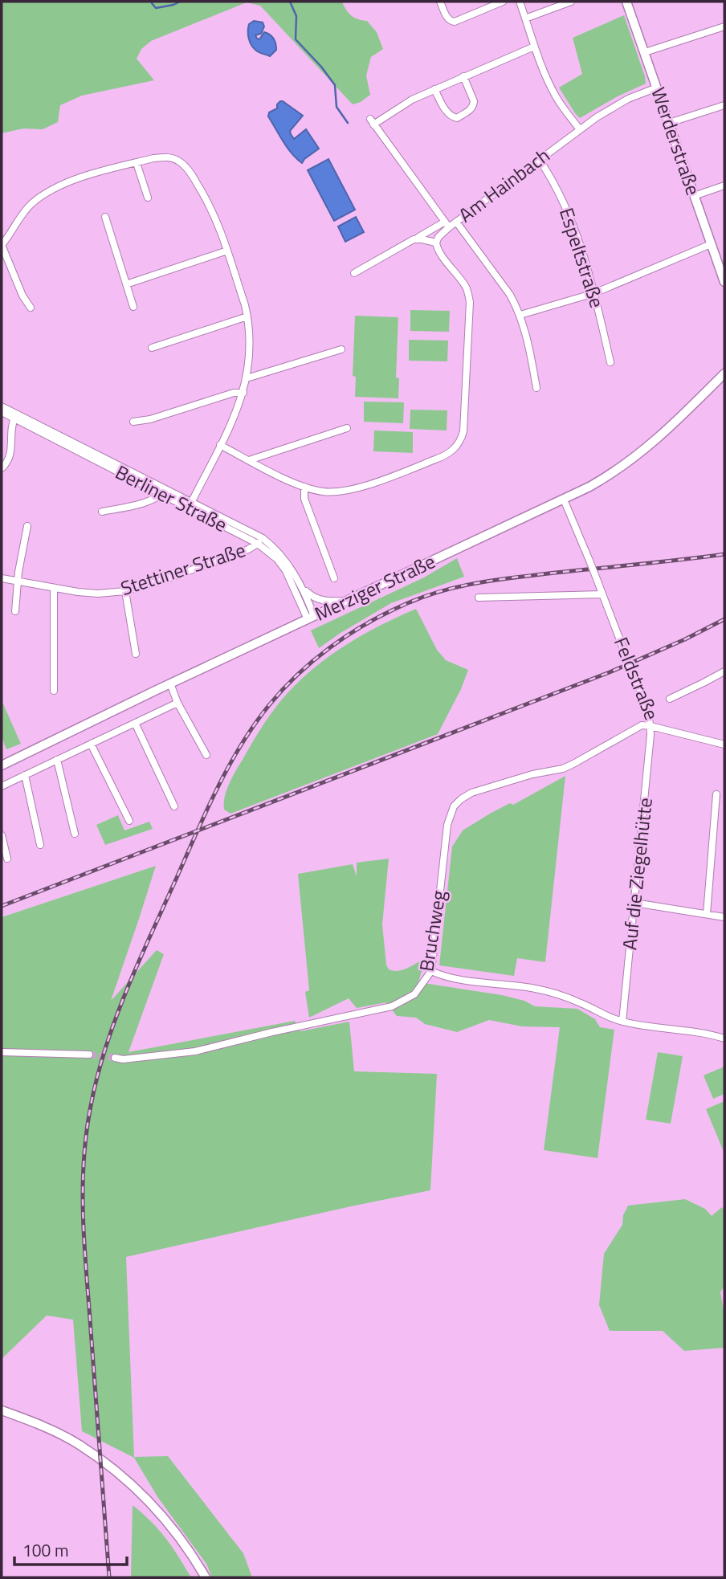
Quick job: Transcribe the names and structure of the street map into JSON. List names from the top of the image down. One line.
{"streets":{"main road":["Werderstraße","Merziger Straße"],"street":["Am Hainbach","Espeltstraße","Berliner Straße","Stettiner Straße","Feldstraße","Auf die Ziegelhütte","Bruchweg"]},"crossings":[["Werderstraße","Am Hainbach"],["Am Hainbach","Espeltstraße"],["Berliner Straße","Stettiner Straße"],["Berliner Straße","Merziger Straße"],["Merziger Straße","Feldstraße"],["Feldstraße","Auf die Ziegelhütte"],["Feldstraße","Bruchweg"],["Auf die Ziegelhütte","Bruchweg"]],"scale_bar":"100 m"}
